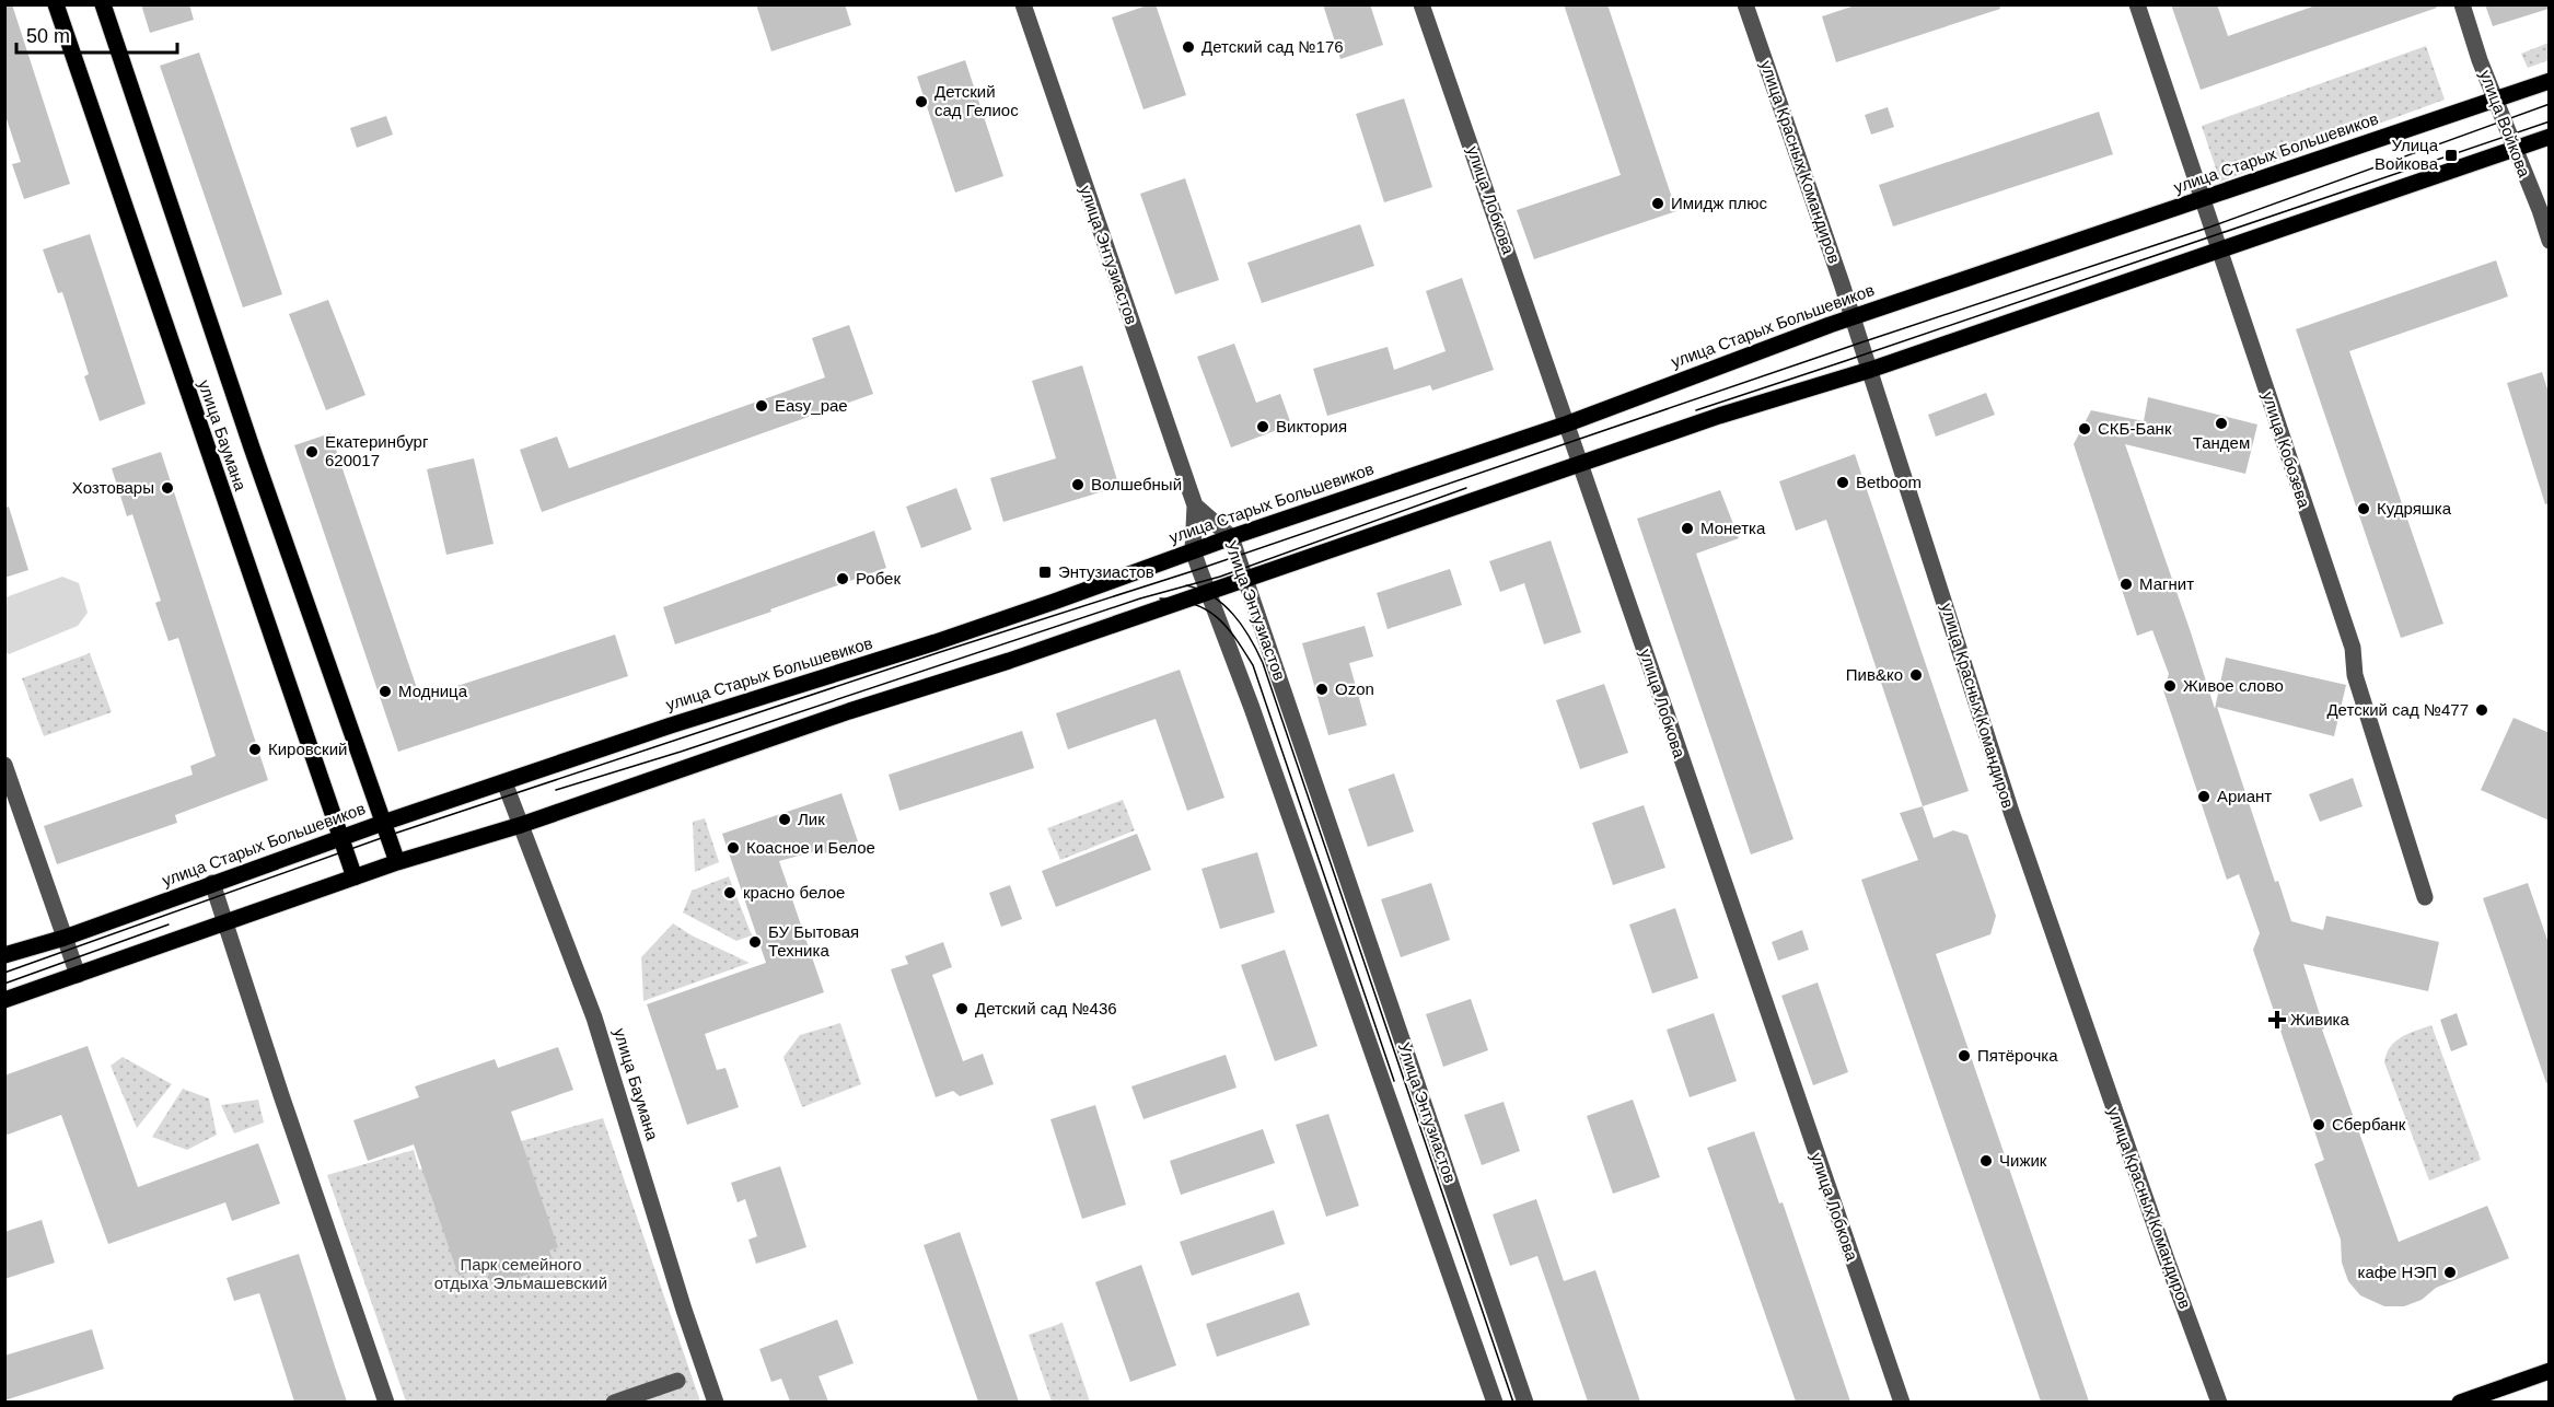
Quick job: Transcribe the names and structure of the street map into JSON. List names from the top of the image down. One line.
{"streets":{"main road":["улица Старых Большевиков","улица Баумана"],"street":["улица Войкова","улица Красных Командиров","улица Лобкова","улица Энтузиастов","улица Кобозева","Улица Энтузиастов"]},"crossings":[["улица Войкова","улица Старых Большевиков"],["улица Старых Большевиков","улица Красных Командиров"],["улица Старых Большевиков","улица Лобкова"],["улица Старых Большевиков","улица Баумана"],["улица Старых Большевиков","улица Кобозева"],["улица Старых Большевиков","Улица Энтузиастов"],["улица Энтузиастов","Улица Энтузиастов"]],"parks":["Парк семейного отдыха Эльмашевский"],"places":{"other":["Детский сад №176","Детский сад Гелиос","Имидж плюс","Easy_pae","Тандем","Виктория","СКБ-Банк","Екатеринбург 620017","Betboom","Волшебный","Хозтовары","Кудряшка","Монетка","Робек","Магнит","Пив&ко","Живое слово","Ozon","Модница","Детский сад №477","Кировский","Ариант","Лик","Коасное и Белое","красно белое","БУ Бытовая Техника","Детский сад №436","Пятёрочка","Сбербанк","Чижик","кафе НЭП"],"transit":["Улица Войкова","Энтузиастов"],"health":["Живика"]},"scale_bar":"50 m"}
